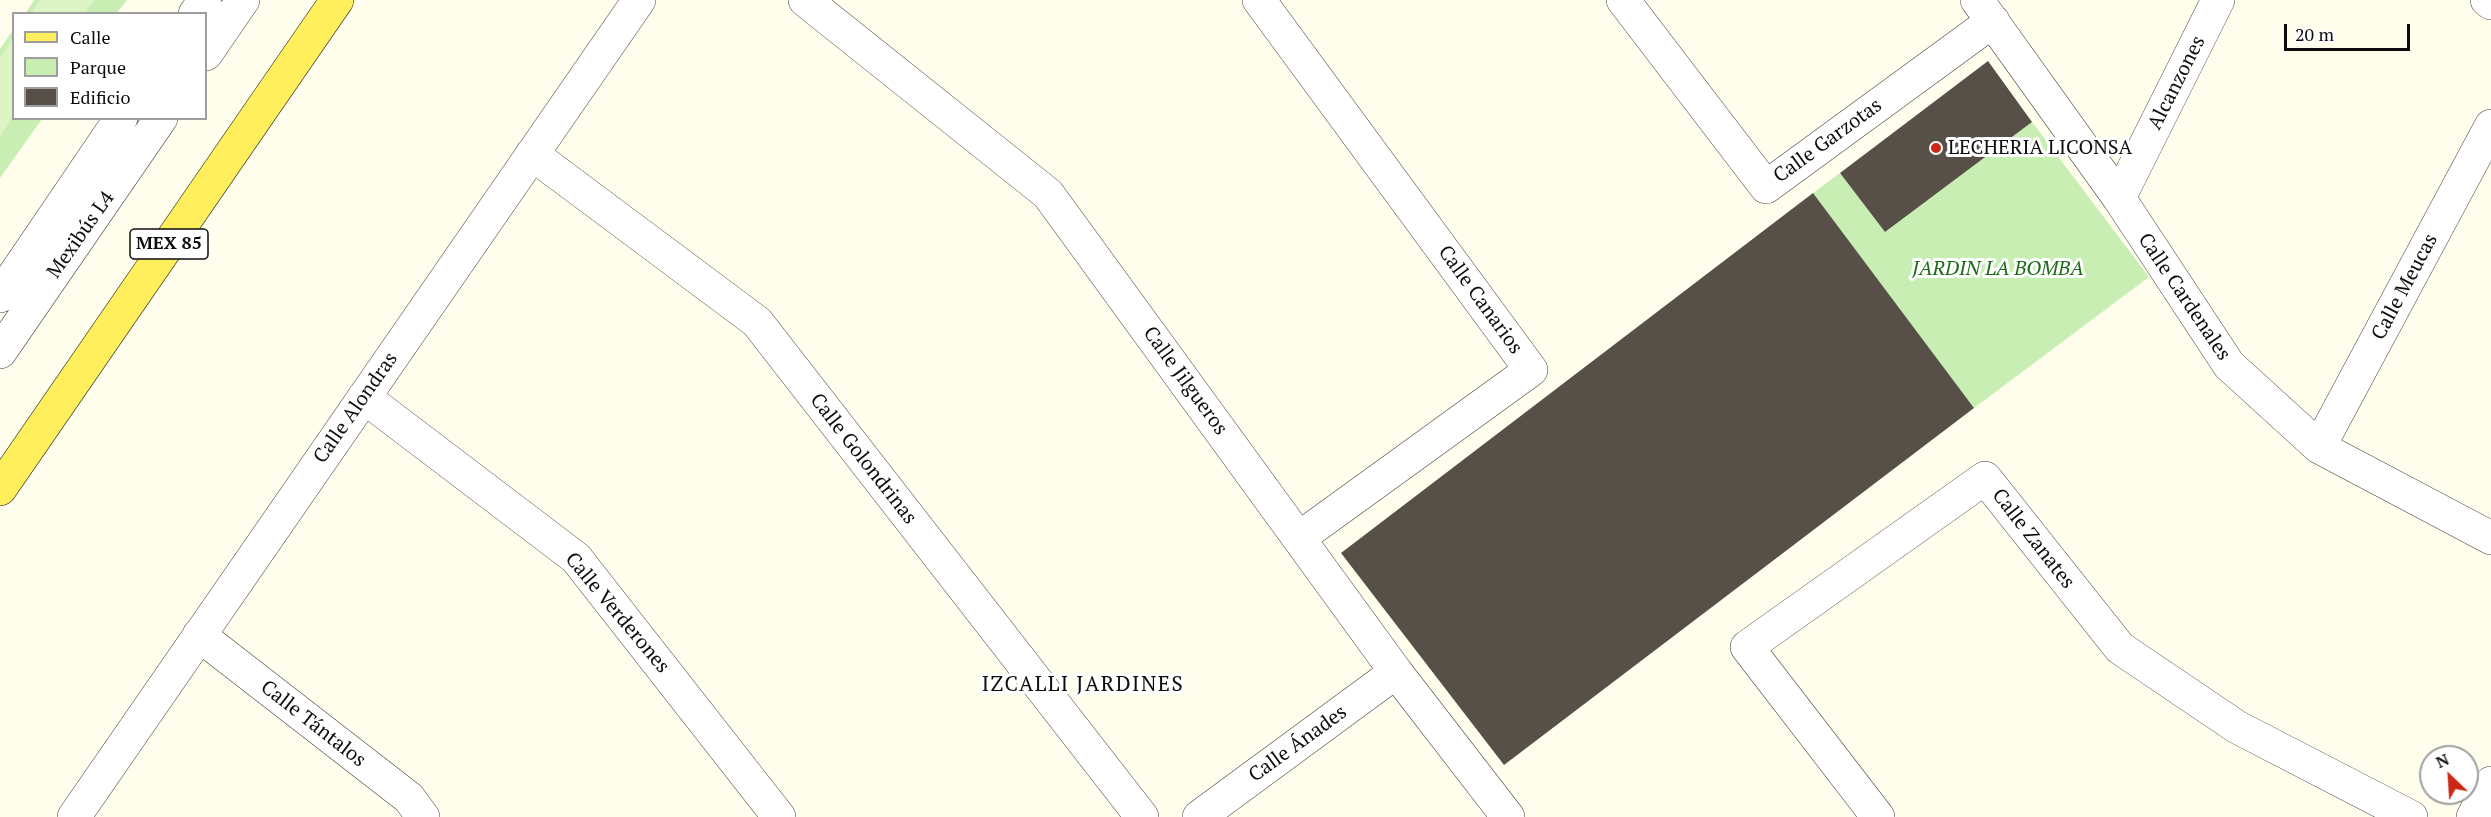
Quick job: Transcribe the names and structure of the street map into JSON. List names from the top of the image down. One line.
{"streets":{"main road":["MEX 85"],"street":["Alcanzones","Calle Garzotas","Mexibús L4","Calle Meucas","Calle Cardenales","Calle Canarios","Calle Jilgueros","Calle Alondras","Calle Golondrinas","Calle Zanates","Calle Verderones","Calle Tántalos","Calle Ánades"]},"crossings":[["Alcanzones","Calle Cardenales"],["Calle Garzotas","Calle Cardenales"],["Calle Meucas","Calle Cardenales"],["Calle Canarios","Calle Jilgueros"],["Calle Jilgueros","Calle Ánades"],["Calle Alondras","Calle Golondrinas"],["Calle Alondras","Calle Verderones"],["Calle Alondras","Calle Tántalos"]],"districts":["IZCALLI JARDINES"],"parks":["JARDIN LA BOMBA"],"places":["LECHERIA LICONSA"],"legend":["Calle","Parque","Edificio"],"scale_bar":"20 m","north":"top left"}
